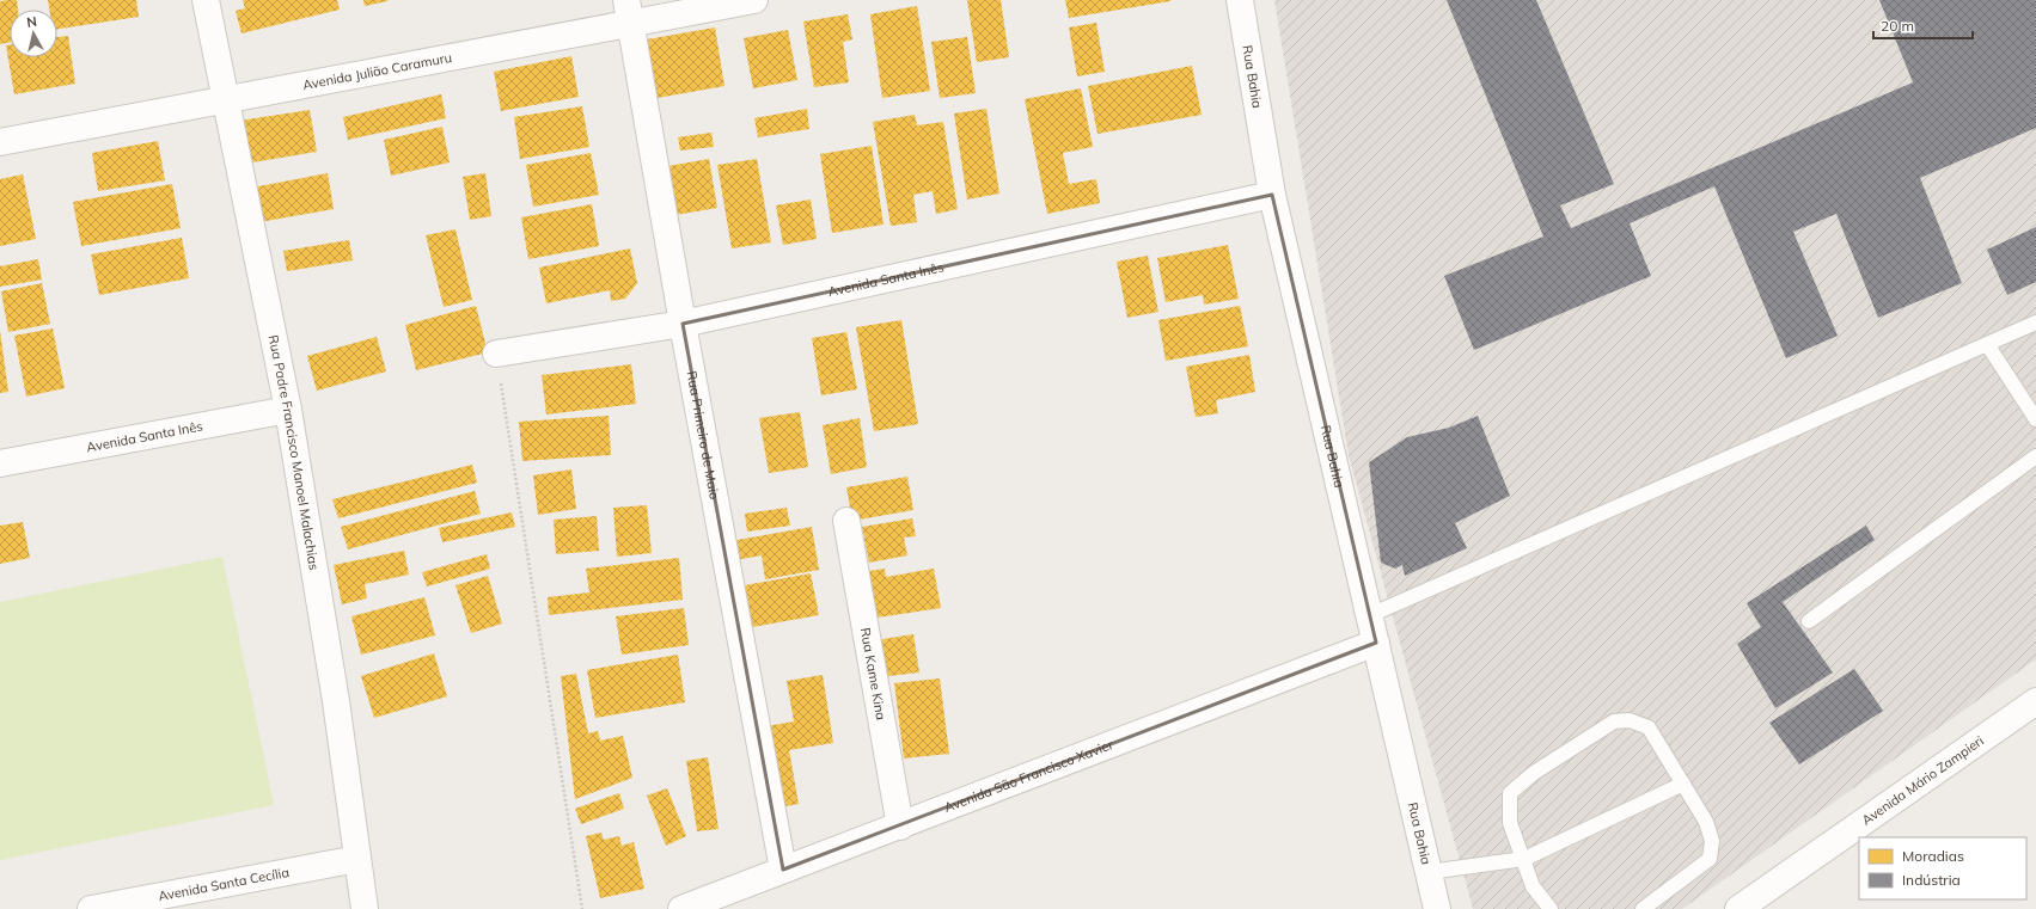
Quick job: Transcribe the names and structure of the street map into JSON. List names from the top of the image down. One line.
{"streets":{"street":["Avenida Julião Caramuru","Rua Bahia","Avenida Santa Inês","Rua Primeiro de Maio","Rua Padre Francisco Manoel Malachias","Rua Kame Kina","Avenida São Francisco Xavier","Avenida Mário Zampieri","Avenida Santa Cecília"]},"crossings":[["Avenida Julião Caramuru","Rua Primeiro de Maio"],["Avenida Julião Caramuru","Rua Padre Francisco Manoel Malachias"],["Rua Bahia","Avenida Santa Inês"],["Rua Bahia","Avenida São Francisco Xavier"],["Avenida Santa Inês","Rua Primeiro de Maio"],["Avenida Santa Inês","Rua Padre Francisco Manoel Malachias"],["Rua Primeiro de Maio","Avenida São Francisco Xavier"],["Rua Padre Francisco Manoel Malachias","Avenida Santa Cecília"],["Rua Kame Kina","Avenida São Francisco Xavier"]],"legend":["Moradias","Indústria"],"scale_bar":"20 m","north":"top"}
